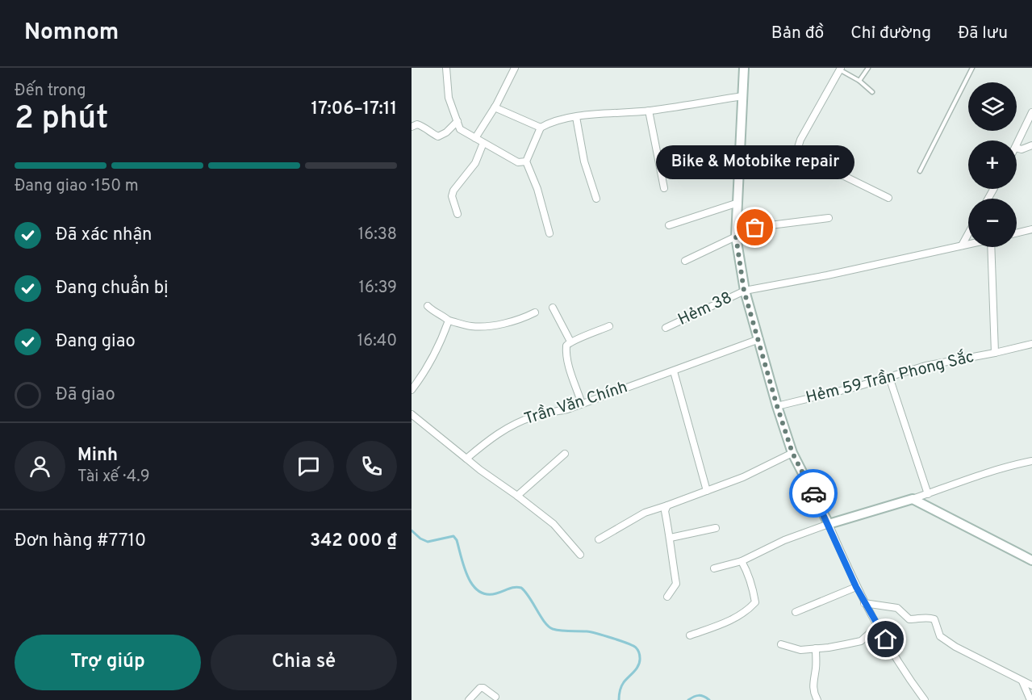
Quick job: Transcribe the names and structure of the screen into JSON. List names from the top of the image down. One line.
{"streets":{"street":["Hẻm 38","Hẻm 59 Trần Phong Sắc","Trần Văn Chính"]},"places":["Bike & Motobike repair"],"page":{"header":"Nomnom","nav":["Bản đồ","Chỉ đường","Đã lưu"],"heading":["2 phút","Đến trong","17:06–17:11"],"panel":["Minh","Tài xế · 4.9","Đơn hàng #7710","342 000 ₫"],"map_buttons":["+","−"],"bubble":"Bike & Motobike repair","bar":"Đang giao · 150 m","list":[["Đã xác nhận","16:38"],["Đang chuẩn bị","16:39"],["Đang giao","16:40"],"Đã giao"],"buttons":["Trợ giúp","Chia sẻ"]}}
